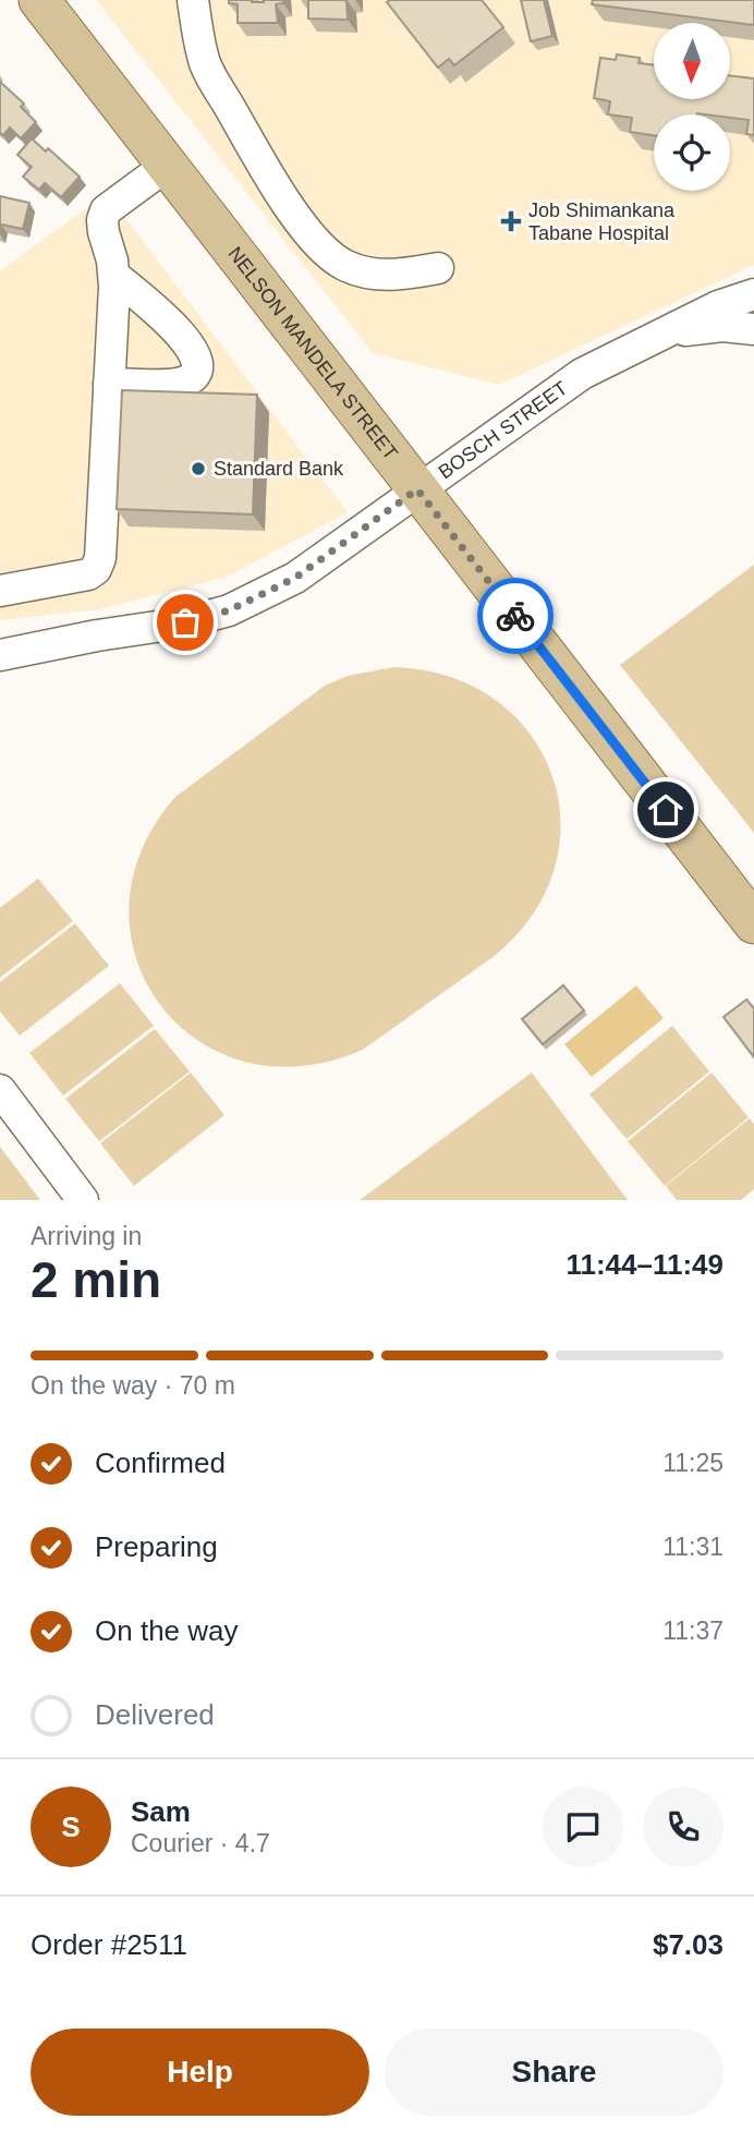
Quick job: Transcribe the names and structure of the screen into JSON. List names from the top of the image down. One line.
{"streets":{"main road":["NELSON MANDELA STREET"],"street":["BOSCH STREET"]},"crossings":[["NELSON MANDELA STREET","BOSCH STREET"]],"places":{"health":["Job Shimankana Tabane Hospital"],"other":["Standard Bank"]},"north":"bottom","page":{"heading":["2 min","Arriving in","11:44–11:49"],"panel":["Sam","Courier · 4.7","Order #2511","$7.03"],"bar":"On the way · 70 m","list":[["Confirmed","11:25"],["Preparing","11:31"],["On the way","11:37"],"Delivered"],"round":"S","buttons":["Help","Share"]}}
